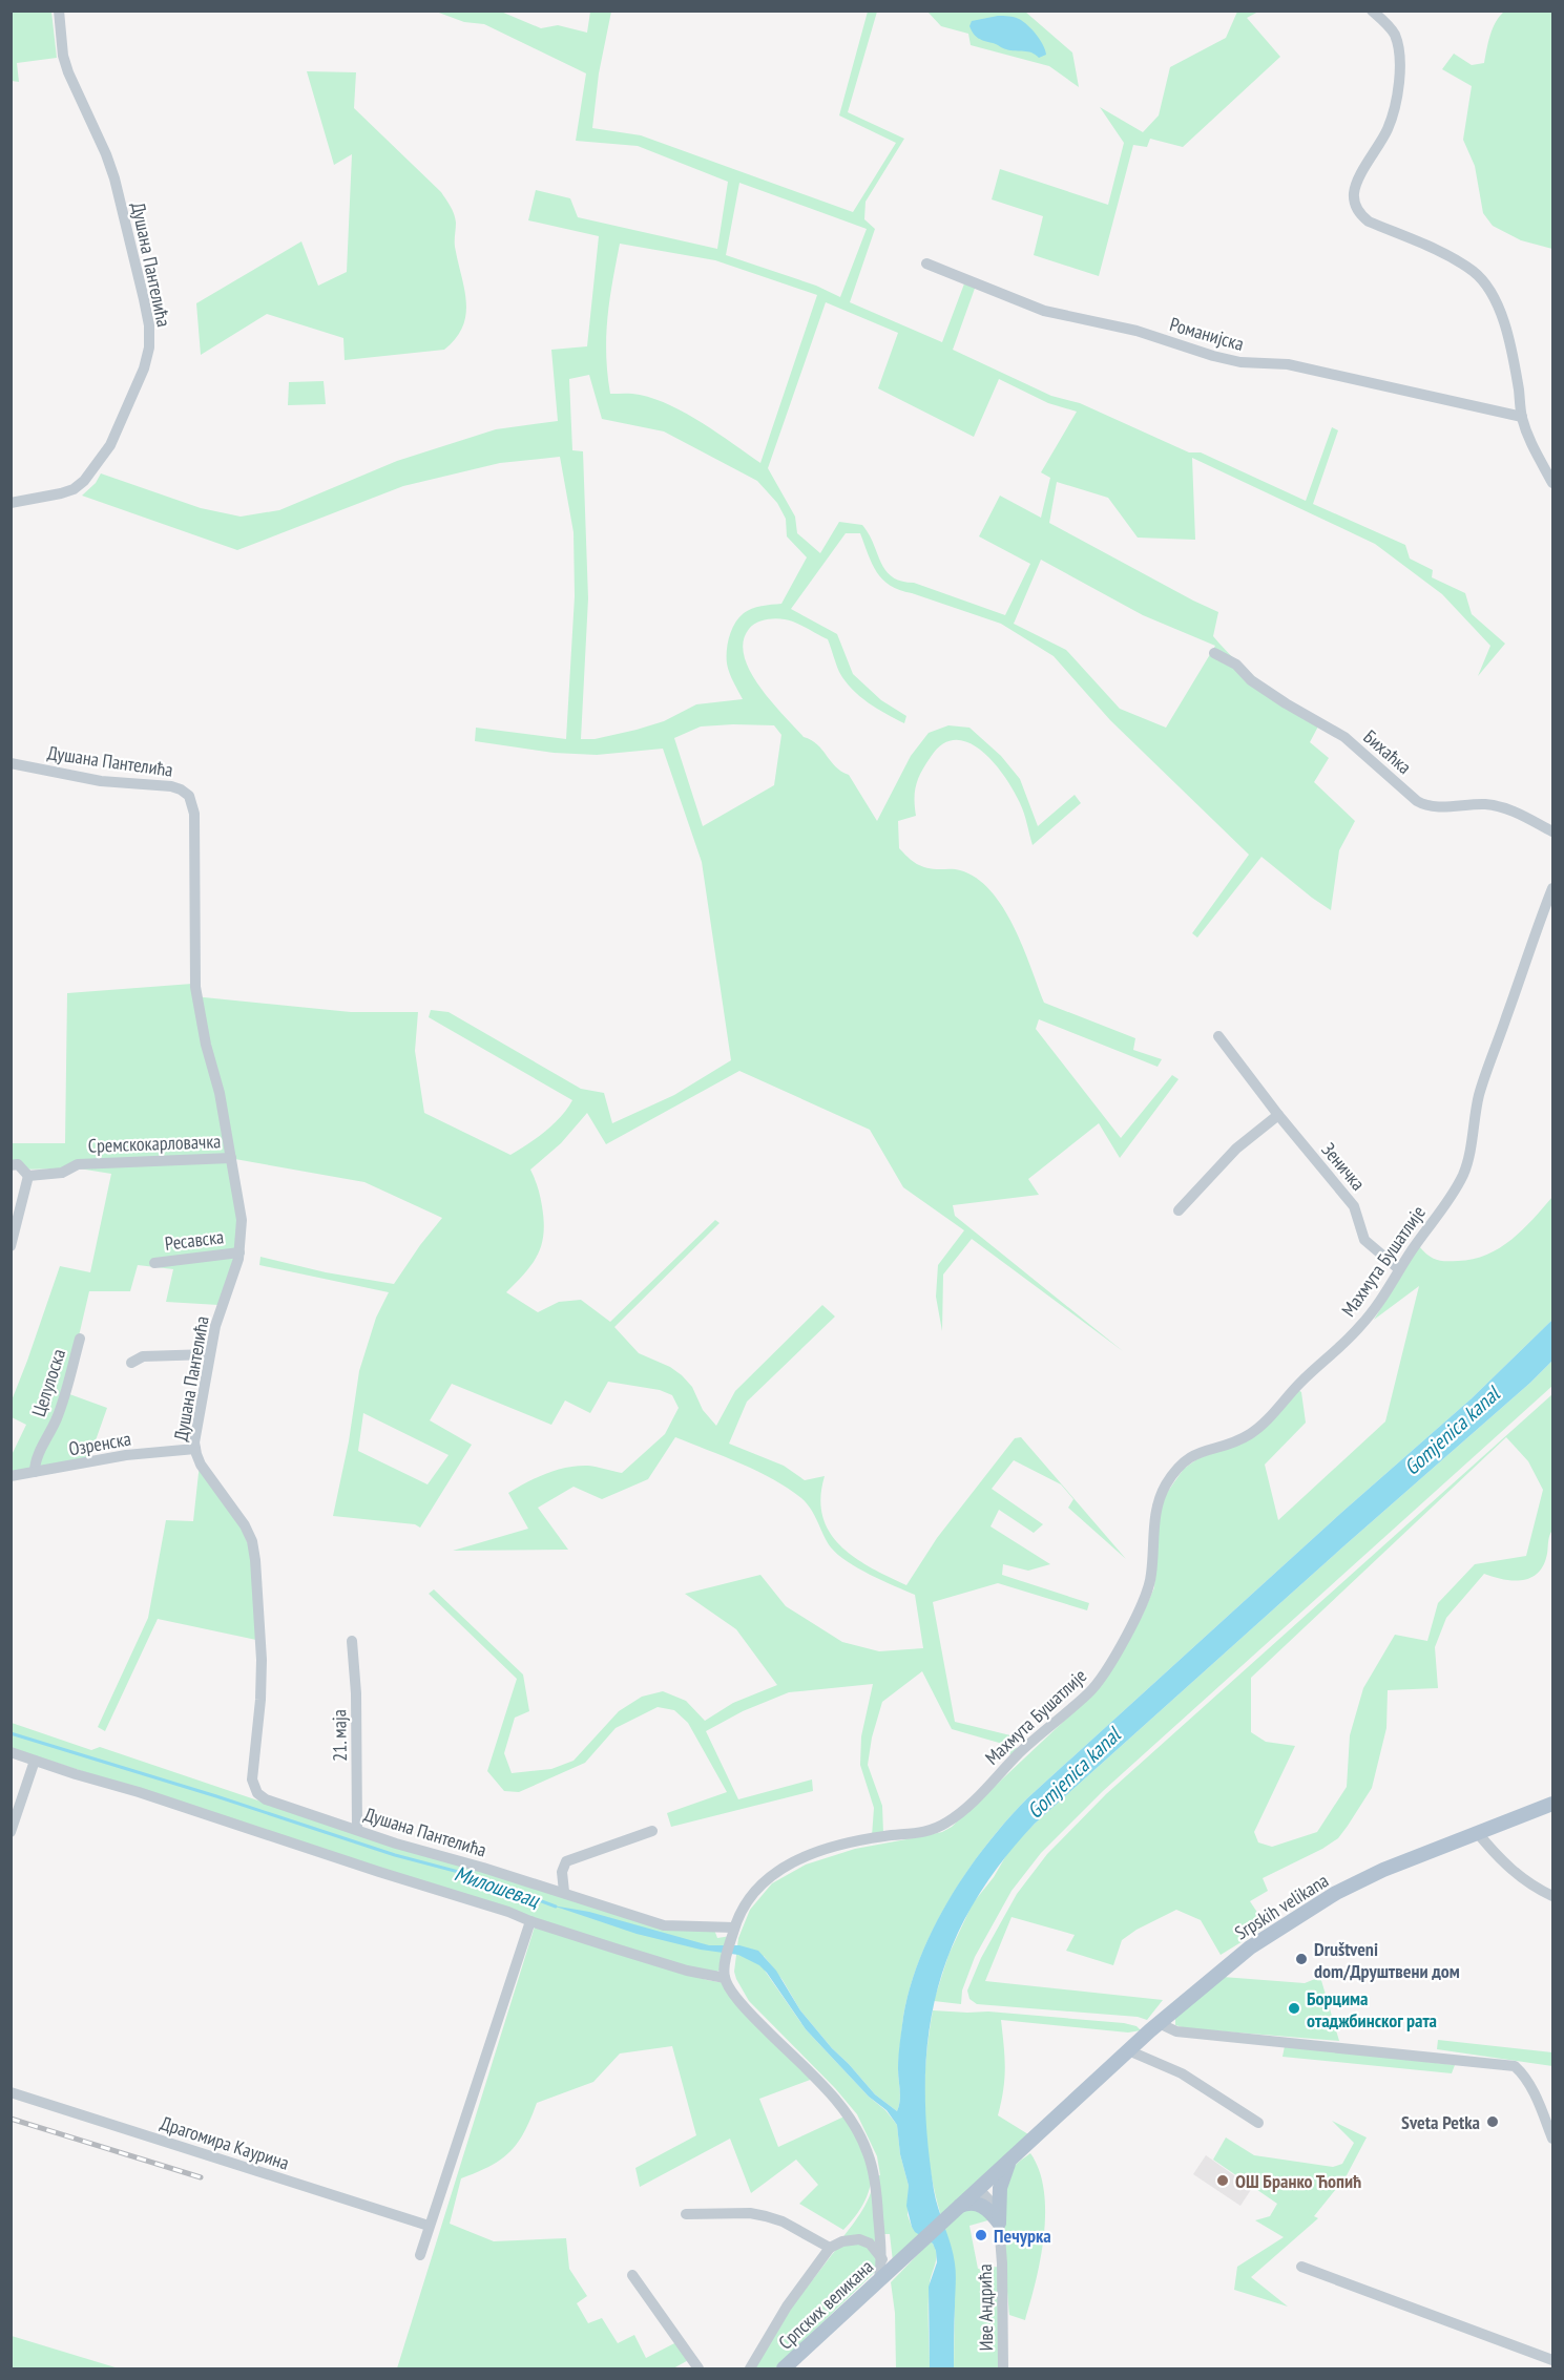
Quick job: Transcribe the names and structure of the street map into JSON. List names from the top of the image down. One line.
{"streets":{"main road":["Srpskih velikana","Српских великана"],"street":["Душана Пантелића","Романијска","Бихаћка","Сремскокарловачка","Зеничка","Ресавска","Махмута Бушатлије","Целулоска","Озренска","21. маја","Драгомира Каурина","Иве Андрића"]},"crossings":[["Душана Пантелића","Сремскокарловачка"],["Душана Пантелића","Ресавска"],["Душана Пантелића","Махмута Бушатлије"],["Душана Пантелића","Озренска"],["Душана Пантелића","21. маја"],["Зеничка","Махмута Бушатлије"],["Целулоска","Озренска"],["Srpskih velikana","Српских великана"]],"water":["Gomjenica kanal","Милошевац"],"places":["Društveni dom/Друштвени дом","Борцима отаджбинског рата","Sveta Petka","ОШ Бранко Ћопић","Печурка"]}
